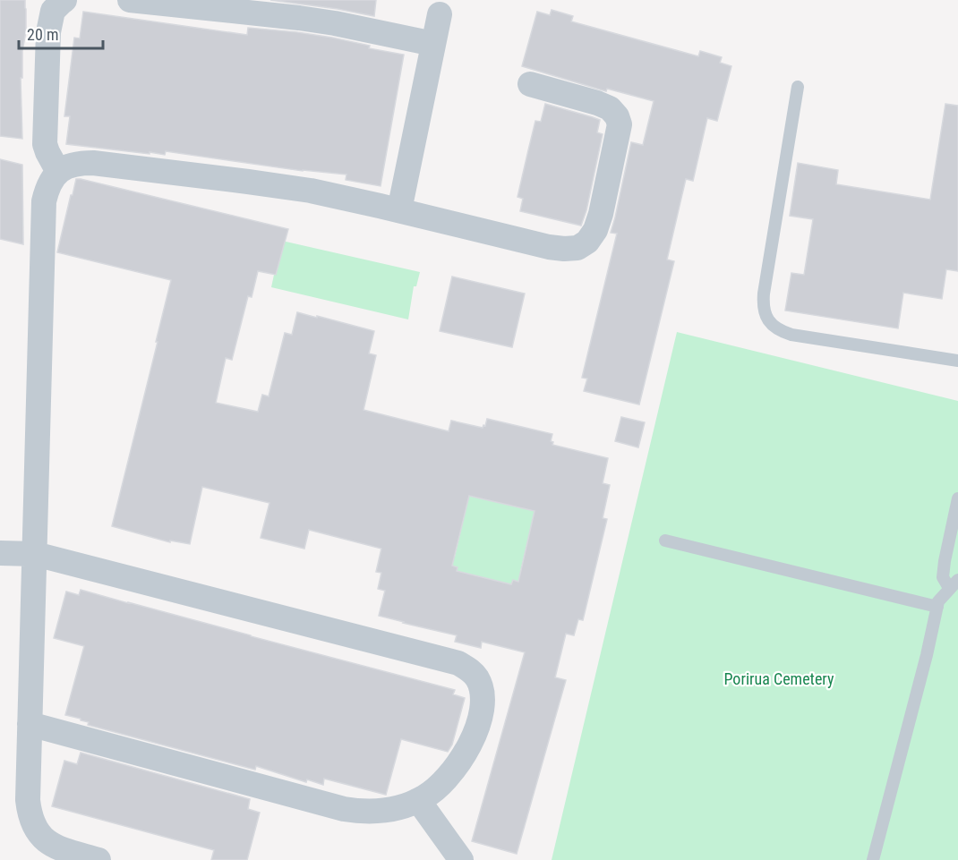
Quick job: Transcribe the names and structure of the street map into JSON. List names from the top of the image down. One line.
{"parks":["Porirua Cemetery"],"scale_bar":"20 m"}
